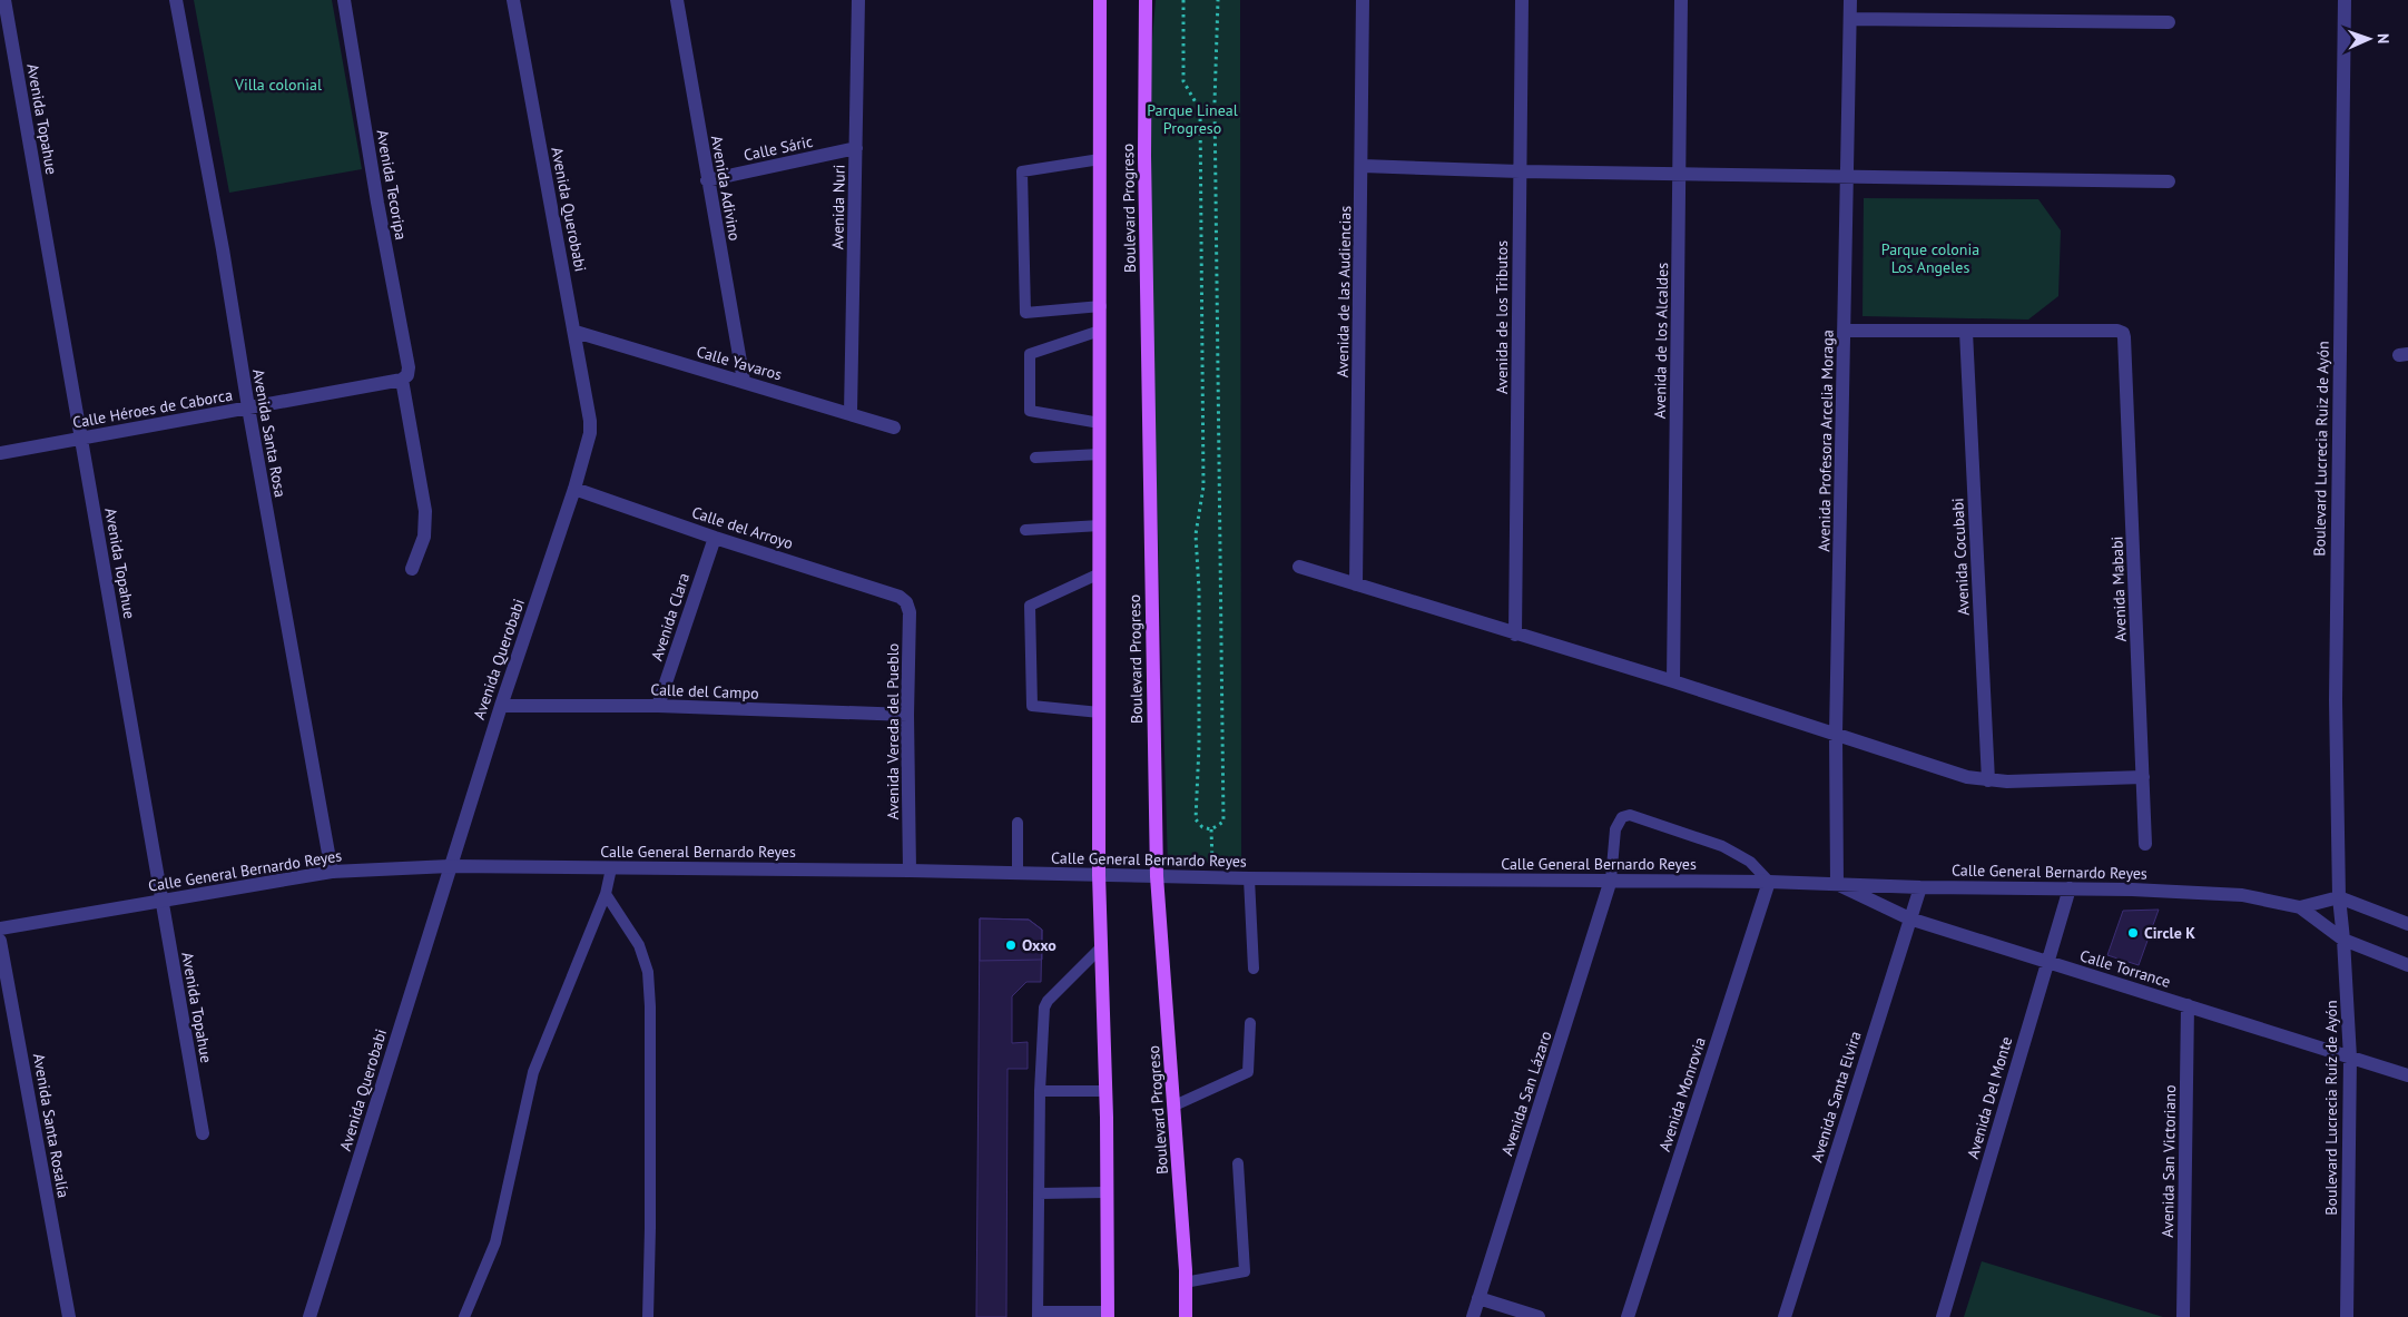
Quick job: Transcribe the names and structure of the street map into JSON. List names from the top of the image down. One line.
{"streets":{"main road":["Boulevard Progreso"],"street":["Avenida Topahue","Calle Sáric","Avenida Tecoripa","Avenida Adivino","Avenida Nuri","Avenida Querobabi","Avenida de las Audiencias","Avenida de los Tributos","Avenida de los Alcaldes","Calle Yavaros","Calle Héroes de Caborca","Avenida Santa Rosa","Avenida Profesora Arcelia Moraga","Boulevard Lucrecia Ruiz de Ayón","Calle del Arroyo","Avenida Cocubabi","Avenida Mababi","Avenida Clara","Calle del Campo","Avenida Vereda del Pueblo","Calle General Bernardo Reyes","Calle Torrance","Avenida San Lázaro","Avenida Monrovia","Avenida Santa Elvira","Avenida Del Monte","Boulevard Lucrecia Ruíz de Ayón","Avenida Santa Rosalía","Avenida San Victoriano"]},"crossings":[["Avenida Topahue","Calle Héroes de Caborca"],["Avenida Topahue","Calle General Bernardo Reyes"],["Calle Sáric","Avenida Adivino"],["Calle Sáric","Avenida Nuri"],["Avenida Tecoripa","Calle Héroes de Caborca"],["Avenida Adivino","Calle Yavaros"],["Avenida Nuri","Calle Yavaros"],["Boulevard Progreso","Calle General Bernardo Reyes"],["Avenida Querobabi","Calle Yavaros"],["Avenida Querobabi","Calle del Arroyo"],["Avenida Querobabi","Calle del Campo"],["Avenida Querobabi","Calle General Bernardo Reyes"],["Calle Héroes de Caborca","Avenida Santa Rosa"],["Avenida Santa Rosa","Calle General Bernardo Reyes"],["Avenida Profesora Arcelia Moraga","Calle General Bernardo Reyes"],["Avenida Profesora Arcelia Moraga","Calle Torrance"],["Boulevard Lucrecia Ruiz de Ayón","Calle General Bernardo Reyes"],["Boulevard Lucrecia Ruiz de Ayón","Boulevard Lucrecia Ruíz de Ayón"],["Calle del Arroyo","Avenida Clara"],["Calle del Arroyo","Avenida Vereda del Pueblo"],["Avenida Cocubabi","Avenida Mababi"],["Avenida Clara","Calle del Campo"],["Calle del Campo","Avenida Vereda del Pueblo"],["Avenida Vereda del Pueblo","Calle General Bernardo Reyes"],["Calle General Bernardo Reyes","Calle Torrance"],["Calle General Bernardo Reyes","Avenida San Lázaro"],["Calle General Bernardo Reyes","Avenida Monrovia"],["Calle General Bernardo Reyes","Avenida Santa Elvira"],["Calle General Bernardo Reyes","Avenida Del Monte"],["Calle General Bernardo Reyes","Boulevard Lucrecia Ruíz de Ayón"],["Calle Torrance","Avenida Santa Elvira"],["Calle Torrance","Avenida Del Monte"],["Calle Torrance","Boulevard Lucrecia Ruíz de Ayón"],["Calle Torrance","Avenida San Victoriano"]],"parks":["Villa colonial","Parque Lineal Progreso","Parque colonia Los Angeles"],"places":["Circle K","Oxxo"],"north":"right"}
